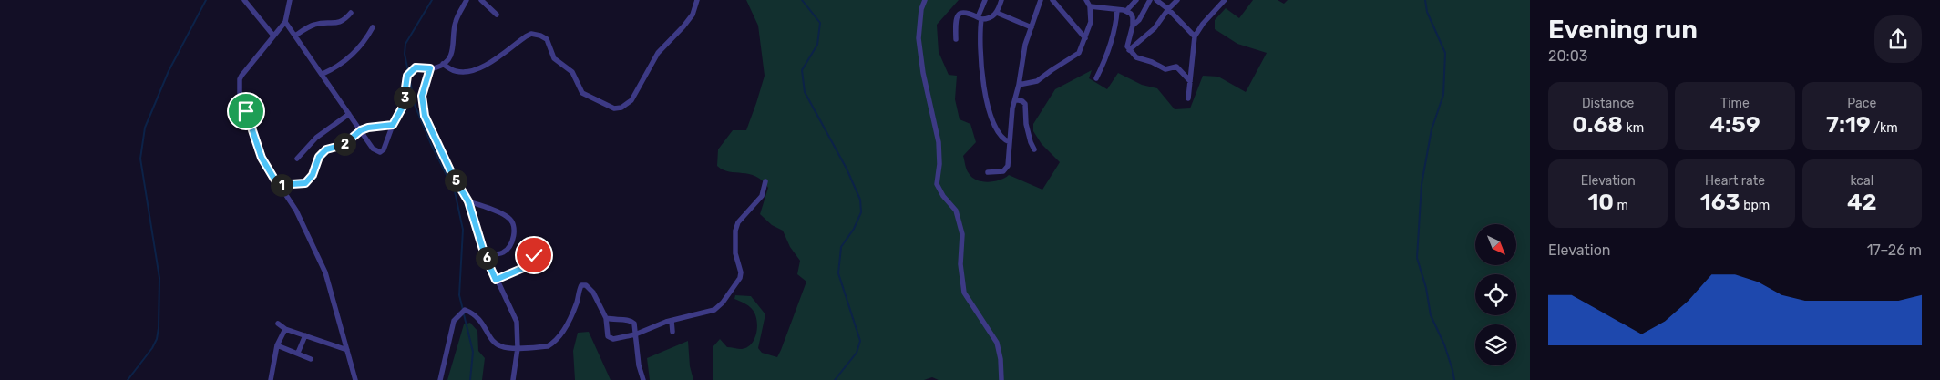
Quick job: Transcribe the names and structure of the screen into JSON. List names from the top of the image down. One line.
{"north":"bottom right","page":{"heading":["Evening run","20:03"],"stats":[["Distance","0.68 km"],["Time","4:59"],["Pace","7:19 /km"],["Elevation","10 m"],["Heart rate","163 bpm"],["kcal","42"]],"pins":["3","2","5","1","6"],"chart":["Elevation","17–26 m"]}}
